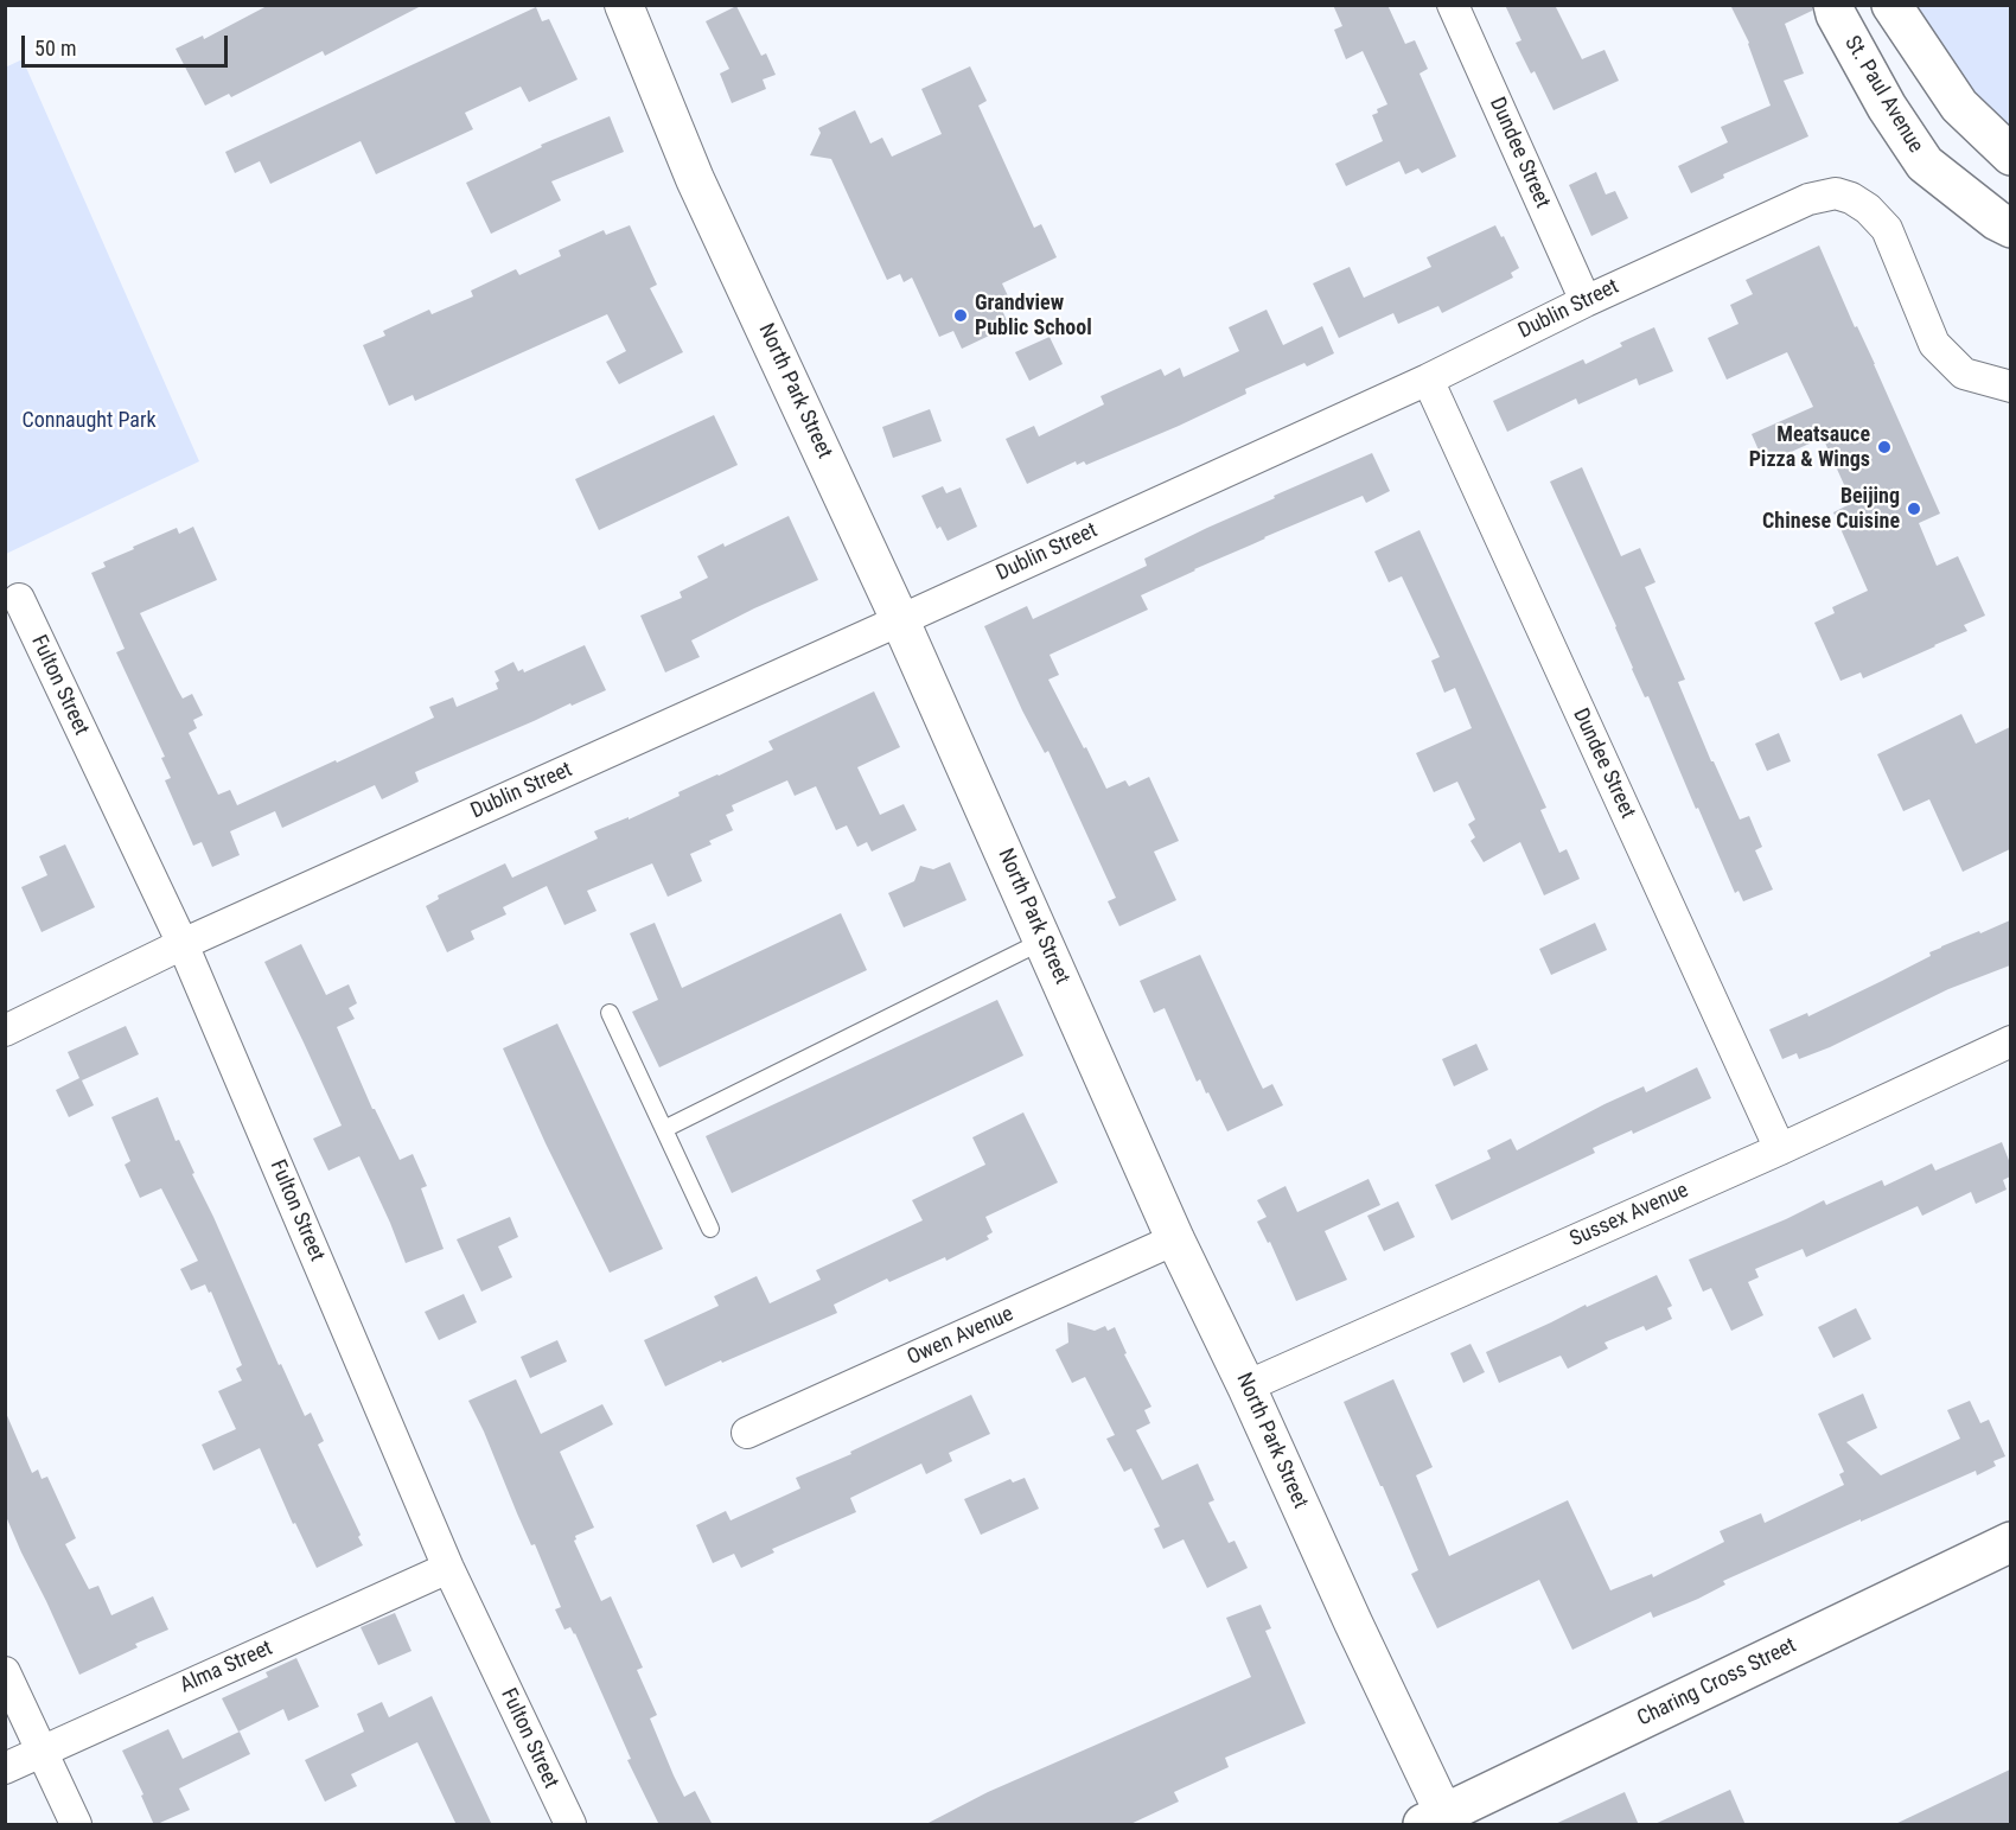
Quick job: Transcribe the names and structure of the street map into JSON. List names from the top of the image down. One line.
{"streets":{"main road":["St. Paul Avenue","Charing Cross Street"],"street":["Dundee Street","Dublin Street","North Park Street","Fulton Street","Sussex Avenue","Owen Avenue","Alma Street"]},"crossings":[["Dundee Street","Dublin Street"],["Dundee Street","Sussex Avenue"],["Dublin Street","North Park Street"],["Dublin Street","Fulton Street"],["North Park Street","Sussex Avenue"],["North Park Street","Owen Avenue"],["North Park Street","Charing Cross Street"],["Fulton Street","Alma Street"]],"parks":["Connaught Park"],"places":["Grandview Public School","Meatsauce Pizza & Wings","Beijing Chinese Cuisine"],"scale_bar":"50 m"}
